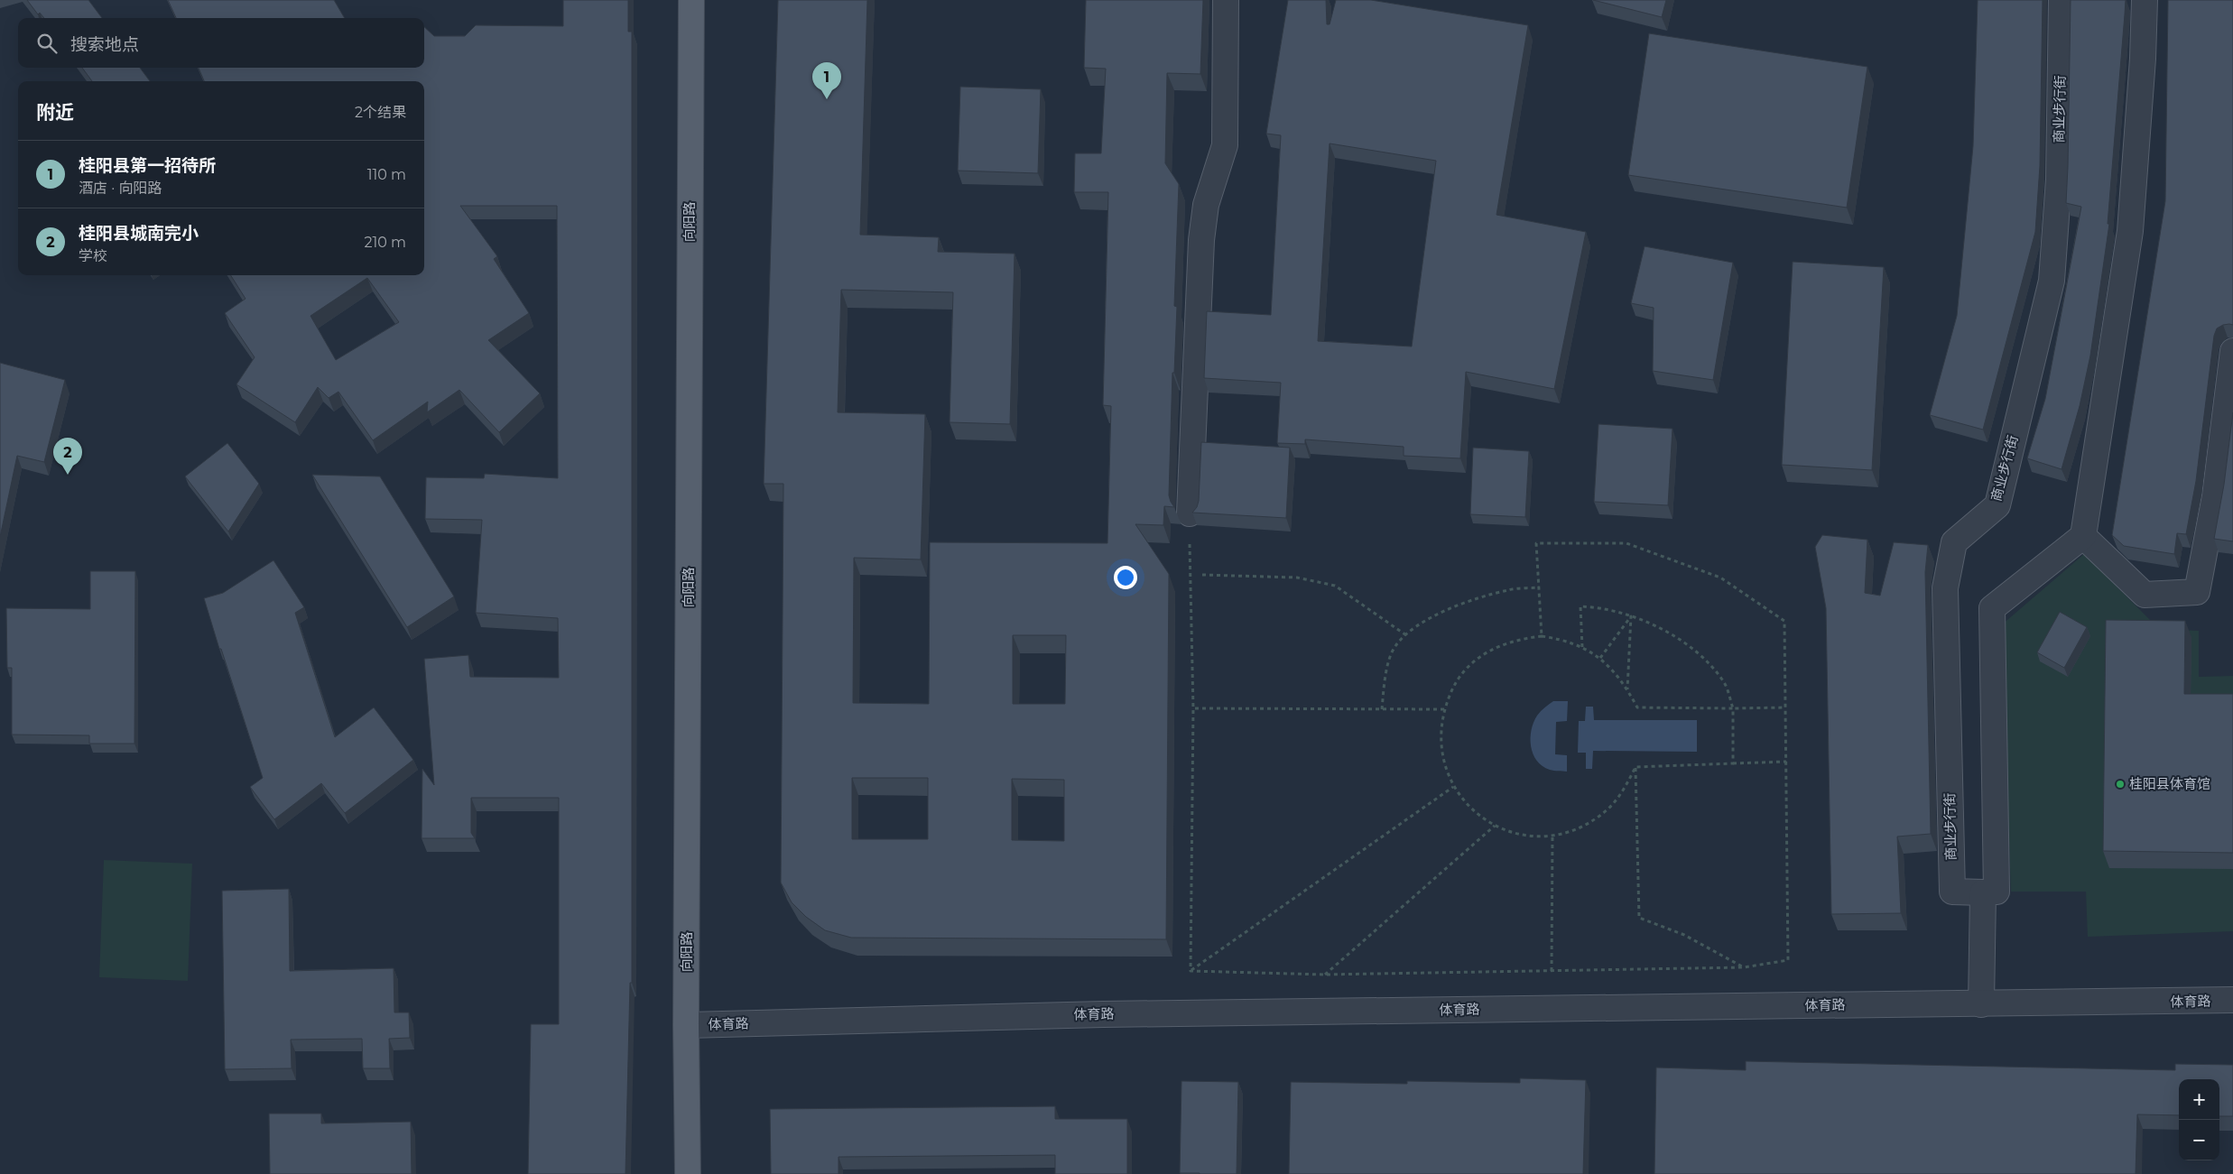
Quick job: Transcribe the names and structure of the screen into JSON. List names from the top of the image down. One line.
{"streets":{"main road":["向阳路"],"street":["商业步行街","体育路"]},"crossings":[["向阳路","体育路"]],"places":["桂阳县体育馆"],"page":{"search":"搜索地点","pins":["1","2"],"heading":["附近","2个结果"],"list":[{"mark":"1","name":"桂阳县第一招待所","note":"酒店 · 向阳路","value":"110 m"},{"mark":"2","name":"桂阳县城南完小","note":"学校","value":"210 m"}],"map_buttons":["+","−"]}}
